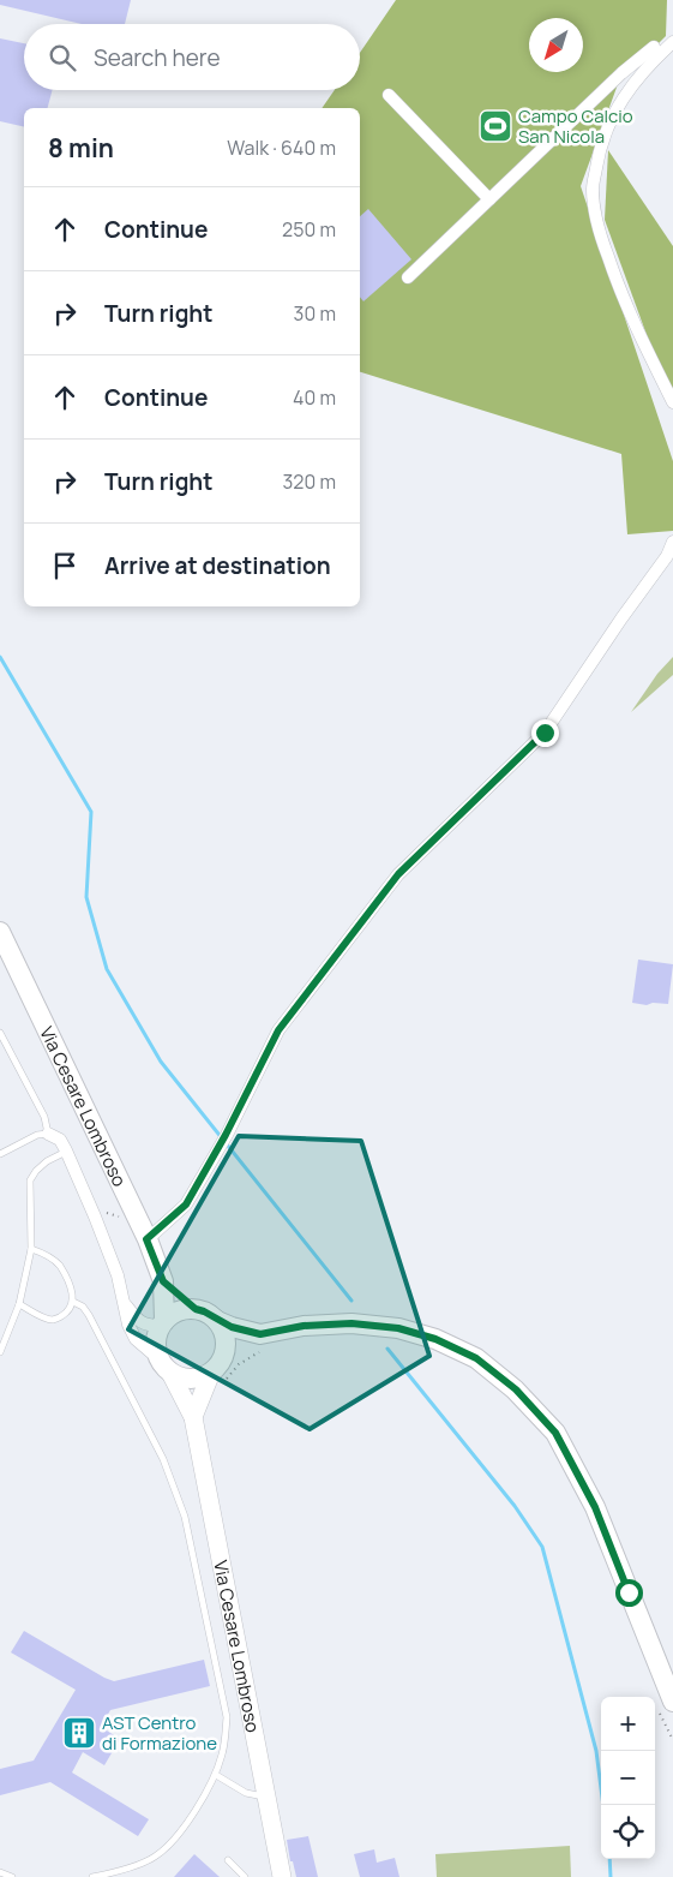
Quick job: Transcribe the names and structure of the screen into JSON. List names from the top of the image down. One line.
{"streets":{"main road":["Via Cesare Lombroso"]},"places":{"sports":["Campo Calcio San Nicola"],"building":["AST Centro di Formazione"]},"north":"bottom left","page":{"search":"Search here","heading":["8 min","Walk · 640 m"],"list":[["Continue","250 m"],["Turn right","30 m"],["Continue","40 m"],["Turn right","320 m"],"Arrive at destination"],"map_buttons":["+","−"]}}
